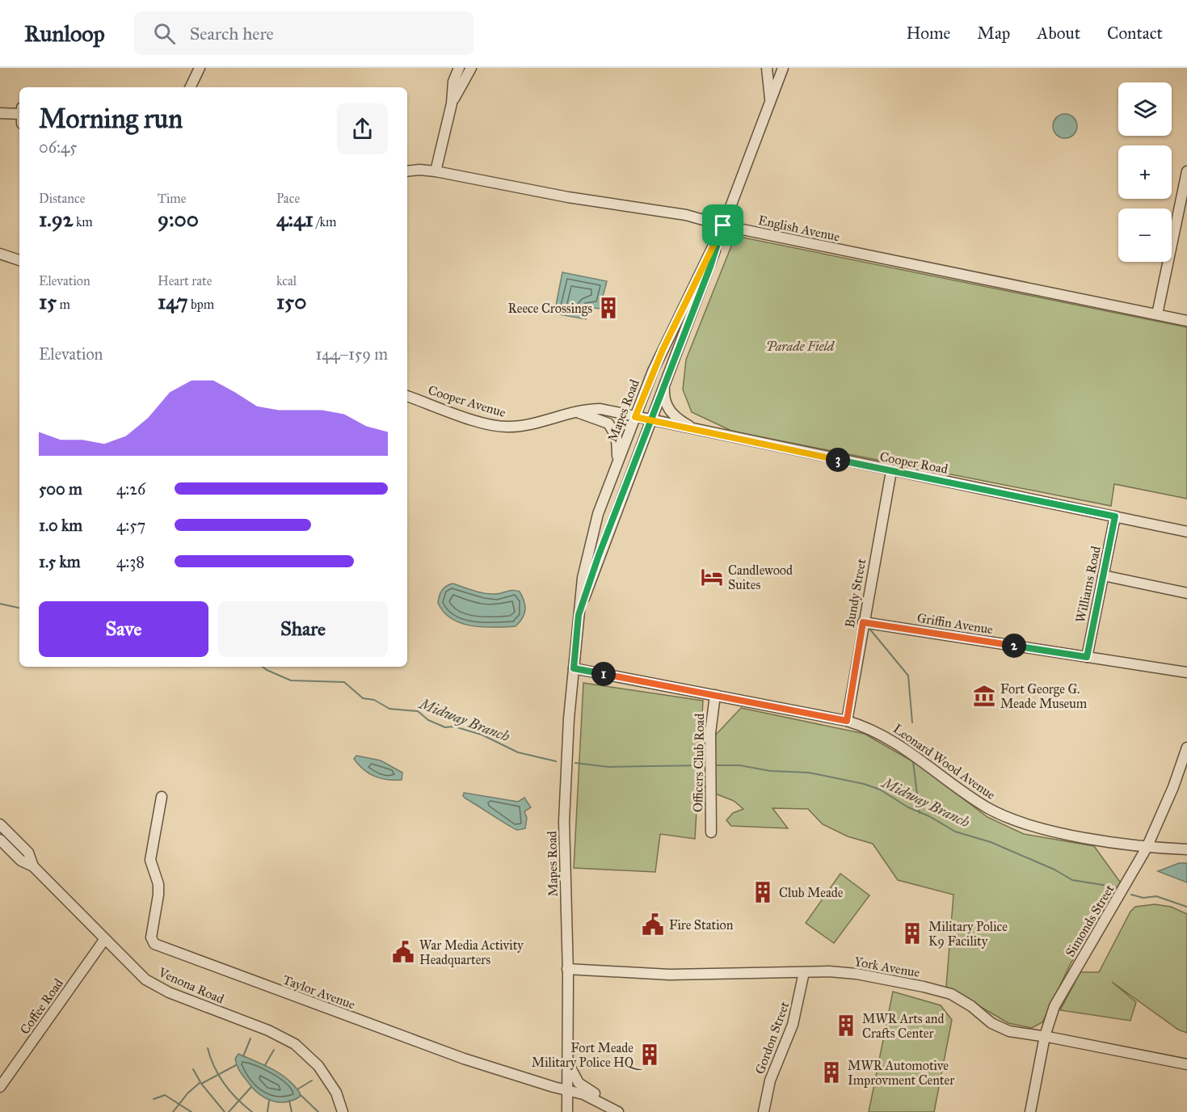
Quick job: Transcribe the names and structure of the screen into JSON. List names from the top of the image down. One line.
{"streets":{"street":["English Avenue","Cooper Avenue","Mapes Road","Cooper Road","Williams Road","Bundy Street","Griffin Avenue","Leonard Wood Avenue","Officers Club Road","Simonds Street","York Avenue","Venona Road","Taylor Avenue","Coffee Road","Gordon Street"]},"crossings":[["English Avenue","Mapes Road"],["Cooper Avenue","Mapes Road"],["Cooper Avenue","Cooper Road"],["Mapes Road","Cooper Road"],["Mapes Road","Leonard Wood Avenue"],["Mapes Road","York Avenue"],["Mapes Road","Taylor Avenue"],["Cooper Road","Williams Road"],["Cooper Road","Bundy Street"],["Williams Road","Griffin Avenue"],["Bundy Street","Griffin Avenue"],["Bundy Street","Leonard Wood Avenue"],["Leonard Wood Avenue","Officers Club Road"],["Leonard Wood Avenue","Simonds Street"],["Simonds Street","York Avenue"],["York Avenue","Gordon Street"],["Venona Road","Coffee Road"]],"water":["Midway Branch"],"parks":["Parade Field"],"places":{"building":["Reece Crossings","Club Meade","Military Police K9 Facility","MWR Arts and Crafts Center","Fort Meade Military Police HQ","MWR Automotive Improvment Center"],"hotel":["Candlewood Suites"],"museum":["Fort George G. Meade Museum"],"public building":["Fire Station","War Media Activity Headquarters"]},"page":{"header":"Runloop","search":"Search here","nav":["Home","Map","About","Contact"],"map_buttons":["+","−"],"heading":["Morning run","06:45"],"stats":[["Distance","1.92 km"],["Time","9:00"],["Pace","4:41 /km"],["Elevation","15 m"],["Heart rate","147 bpm"],["kcal","150"]],"chart":["Elevation","144–159 m"],"pins":["3","2","1"],"list":[{"name":"500 m","note":"4:26"},{"name":"1.0 km","note":"4:57"},{"name":"1.5 km","note":"4:38"}],"buttons":["Save","Share"]}}
